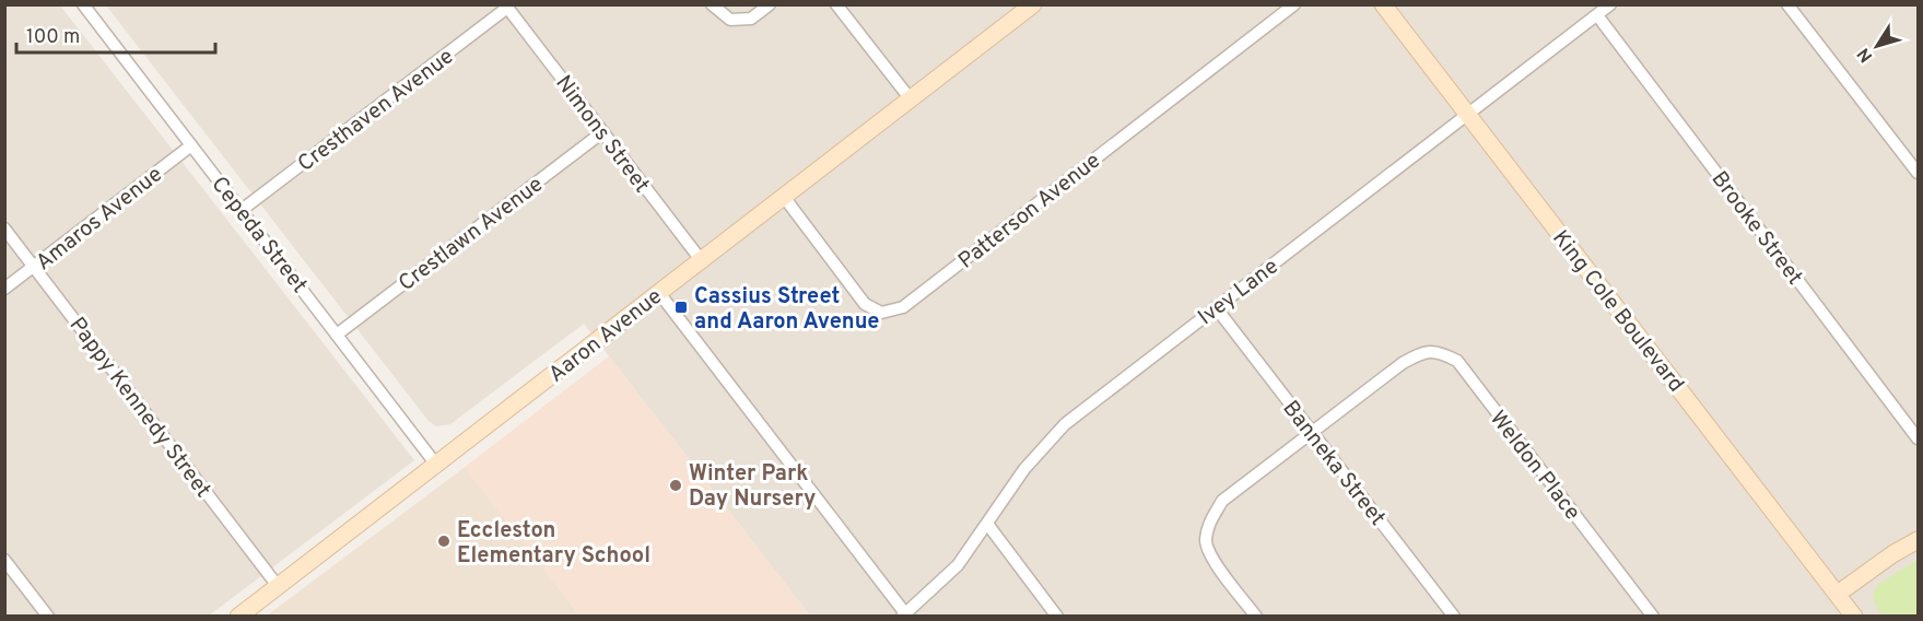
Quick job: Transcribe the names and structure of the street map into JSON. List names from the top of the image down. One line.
{"streets":{"street":["Cresthaven Avenue","Nimons Street","Patterson Avenue","Amaros Avenue","Brooke Street","Crestlawn Avenue","Cepeda Street","Ivey Lane","King Cole Boulevard","Aaron Avenue","Pappy Kennedy Street","Banneka Street","Weldon Place"]},"crossings":[["Cresthaven Avenue","Nimons Street"],["Cresthaven Avenue","Cepeda Street"],["Nimons Street","Crestlawn Avenue"],["Nimons Street","Aaron Avenue"],["Patterson Avenue","Aaron Avenue"],["Amaros Avenue","Cepeda Street"],["Amaros Avenue","Pappy Kennedy Street"],["Brooke Street","Ivey Lane"],["Crestlawn Avenue","Cepeda Street"],["Cepeda Street","Aaron Avenue"],["Ivey Lane","King Cole Boulevard"],["Ivey Lane","Banneka Street"],["Aaron Avenue","Pappy Kennedy Street"],["Banneka Street","Weldon Place"]],"places":{"transit":["Cassius Street and Aaron Avenue"],"other":["Winter Park Day Nursery","Eccleston Elementary School"]},"scale_bar":"100 m","north":"bottom left"}
